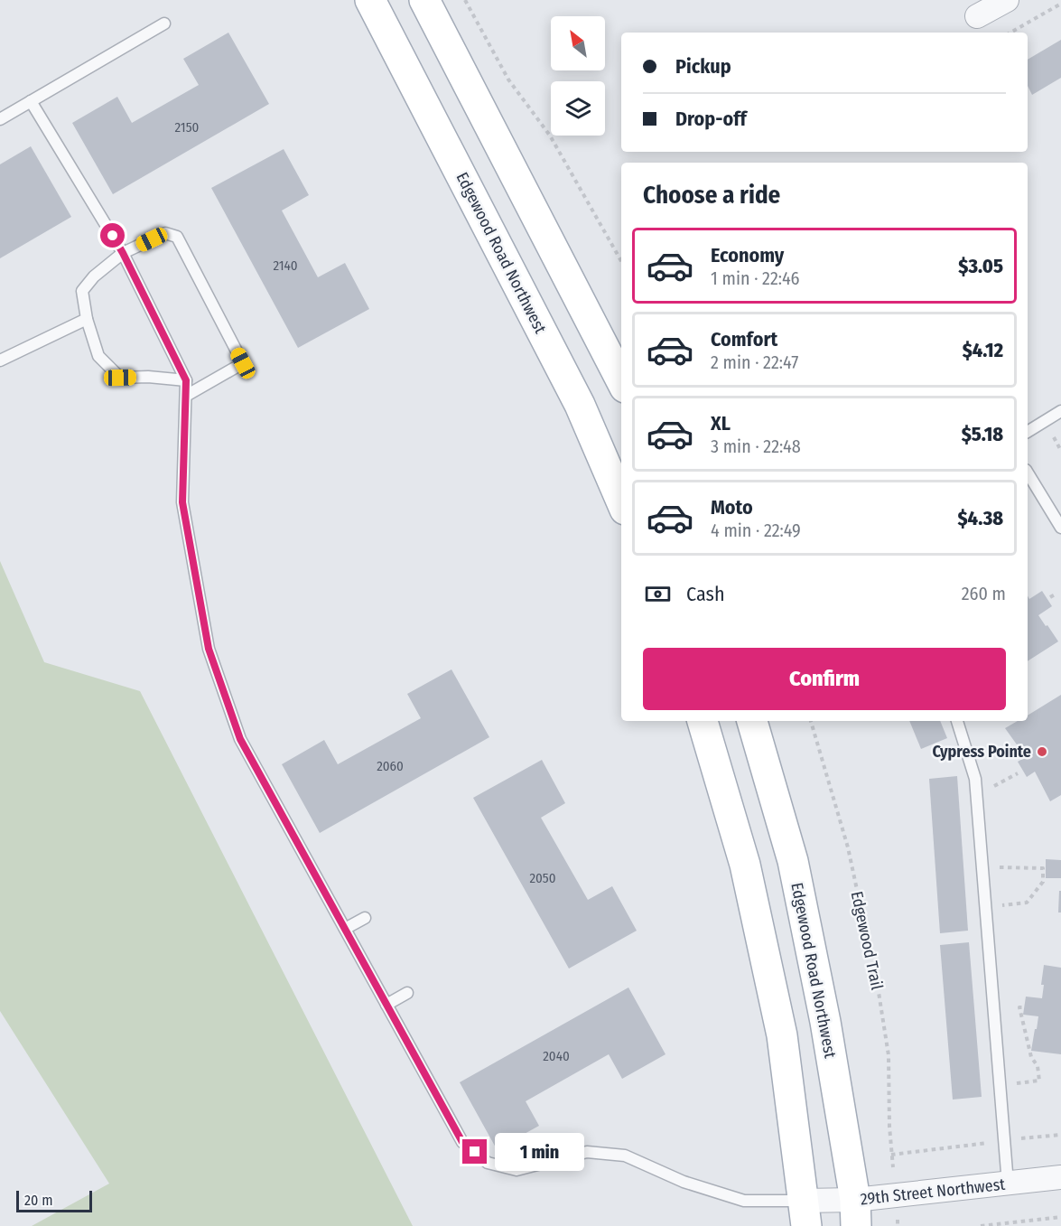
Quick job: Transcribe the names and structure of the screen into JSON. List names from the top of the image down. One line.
{"streets":{"main road":["Edgewood Road Northwest"],"street":["29th Street Northwest"],"path":["Edgewood Trail"]},"crossings":[["Edgewood Road Northwest","29th Street Northwest"]],"places":["Cypress Pointe"],"house_numbers":["2150","2140","2060","2050","2040"],"scale_bar":"20 m","north":"top left","page":{"banner":["Pickup","Drop-off"],"heading":"Choose a ride","list":[{"name":"Economy","note":"1 min · 22:46","value":"$3.05"},{"name":"Comfort","note":"2 min · 22:47","value":"$4.12"},{"name":"XL","note":"3 min · 22:48","value":"$5.18"},{"name":"Moto","note":"4 min · 22:49","value":"$4.38"}],"pay":["Cash","260 m"],"buttons":"Confirm","bubble":"1 min","scale":"20 m"}}
